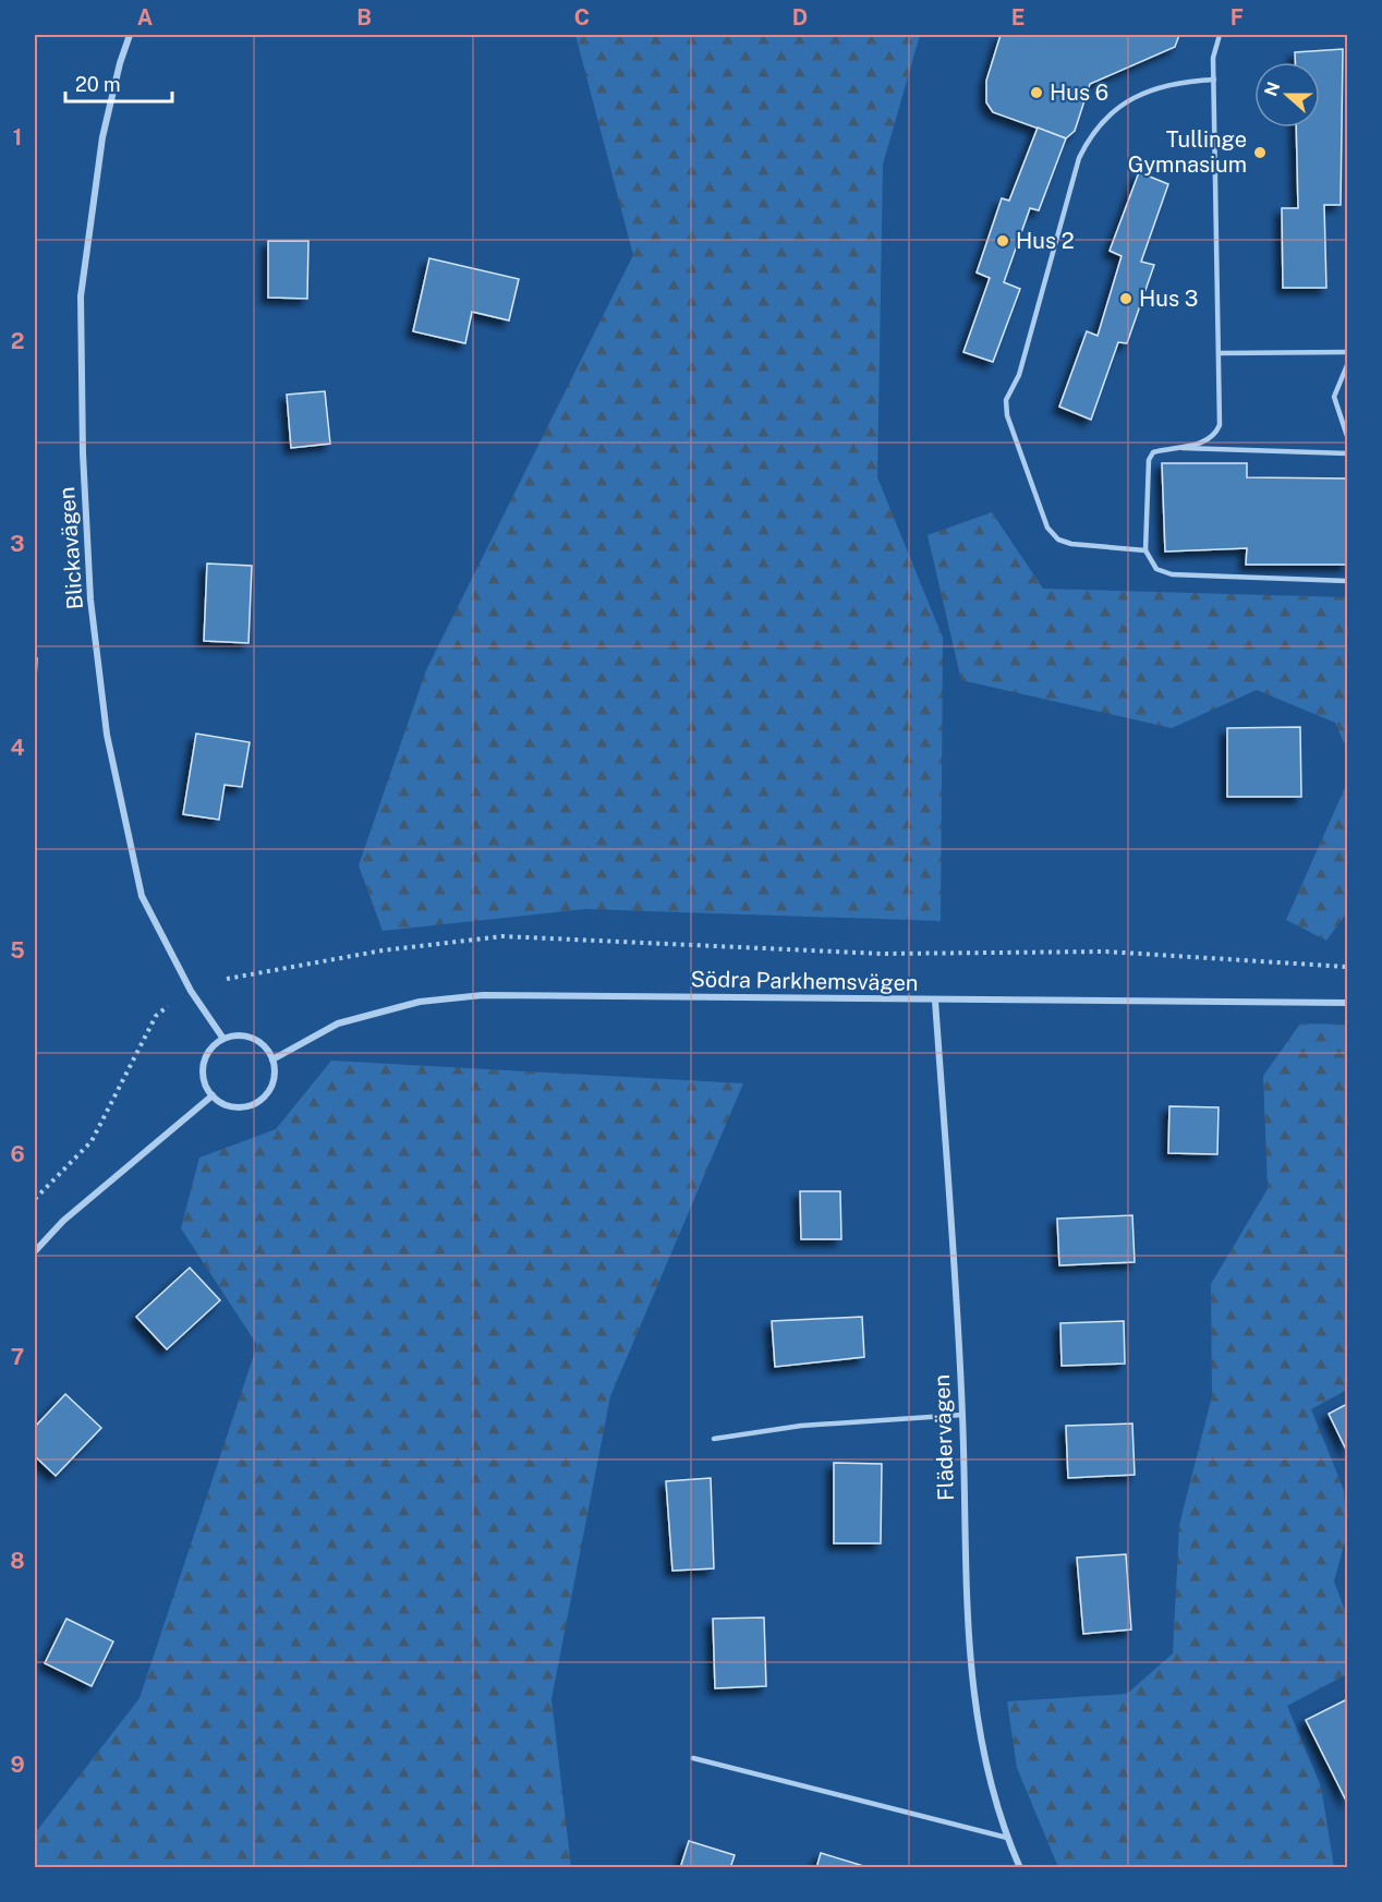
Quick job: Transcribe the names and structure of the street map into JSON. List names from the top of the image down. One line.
{"streets":{"street":["Blickavägen","Södra Parkhemsvägen","Flädervägen"]},"crossings":[["Blickavägen","Södra Parkhemsvägen"],["Södra Parkhemsvägen","Flädervägen"]],"places":["Hus 6","Tullinge Gymnasium","Hus 2","Hus 3"],"scale_bar":"20 m","north":"left","grid":{"columns":["A","B","C","D","E","F"],"rows":["1","2","3","4","5","6","7","8","9"]}}
